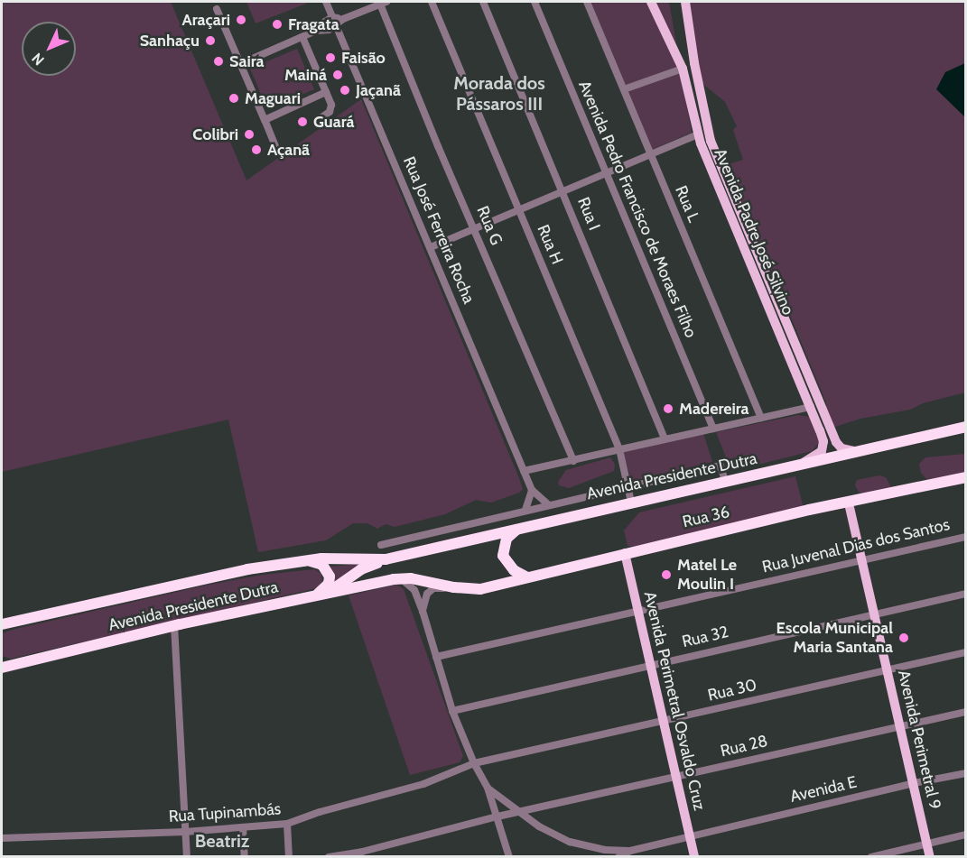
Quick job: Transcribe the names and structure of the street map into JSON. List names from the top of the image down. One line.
{"streets":{"highway":["Avenida Presidente Dutra","Rua 36"],"main road":["Avenida Padre José Silvino","Avenida Perimetral Osvaldo Cruz","Avenida Perimetral 9"],"street":["Rua L","Avenida Pedro Francisco de Moraes Filho","Rua I","Rua G","Rua José Ferreira Rocha","Rua H","Rua Juvenal Dias dos Santos","Rua 32","Rua 30","Rua 28","Avenida E","Rua Tupinambás"]},"crossings":[["Avenida Padre José Silvino","Avenida Presidente Dutra"],["Rua H","Avenida Presidente Dutra"],["Rua 36","Avenida Perimetral Osvaldo Cruz"],["Rua 36","Avenida Perimetral 9"],["Rua Juvenal Dias dos Santos","Avenida Perimetral Osvaldo Cruz"],["Rua Juvenal Dias dos Santos","Avenida Perimetral 9"],["Rua 32","Avenida Perimetral Osvaldo Cruz"],["Rua 32","Avenida Perimetral 9"],["Rua 30","Avenida Perimetral Osvaldo Cruz"],["Rua 30","Avenida Perimetral 9"],["Rua 30","Rua Tupinambás"],["Avenida Perimetral Osvaldo Cruz","Rua 28"],["Avenida Perimetral Osvaldo Cruz","Avenida E"],["Avenida Perimetral 9","Rua 28"],["Avenida Perimetral 9","Avenida E"]],"districts":["Morada dos Pássaros III","Beatriz"],"places":["Araçari","Fragata","Sanhaçu","Faisão","Saira","Mainá","Jaçanã","Maguari","Guará","Colibri","Açanã","Madereira","Matel Le Moulin I","Escola Municipal Maria Santana"],"north":"bottom left"}
